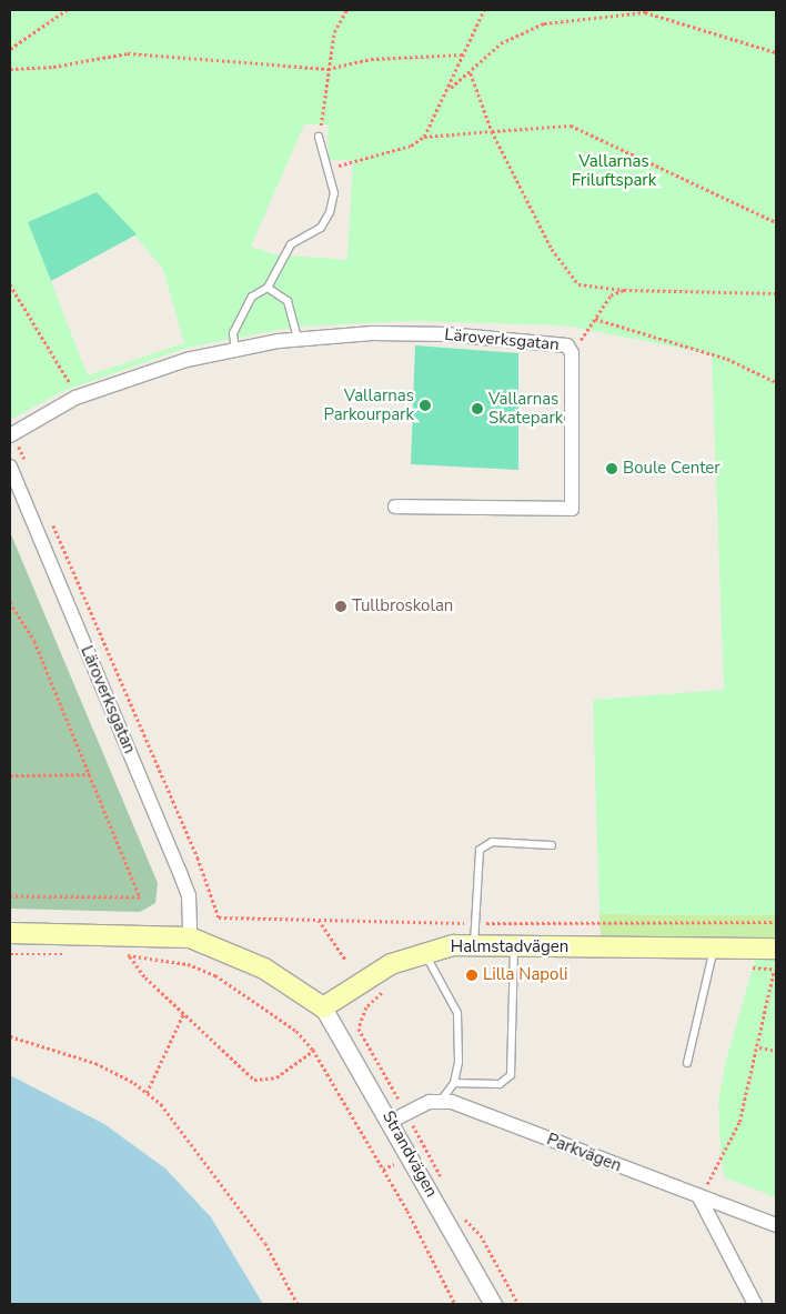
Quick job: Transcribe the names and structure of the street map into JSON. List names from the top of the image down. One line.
{"streets":{"main road":["Halmstadvägen"],"street":["Läroverksgatan","Parkvägen","Strandvägen"]},"crossings":[["Halmstadvägen","Strandvägen"]],"parks":["Vallarnas Friluftspark"],"places":["Vallarnas Parkourpark","Vallarnas Skatepark","Boule Center","Tullbroskolan","Lilla Napoli"]}
